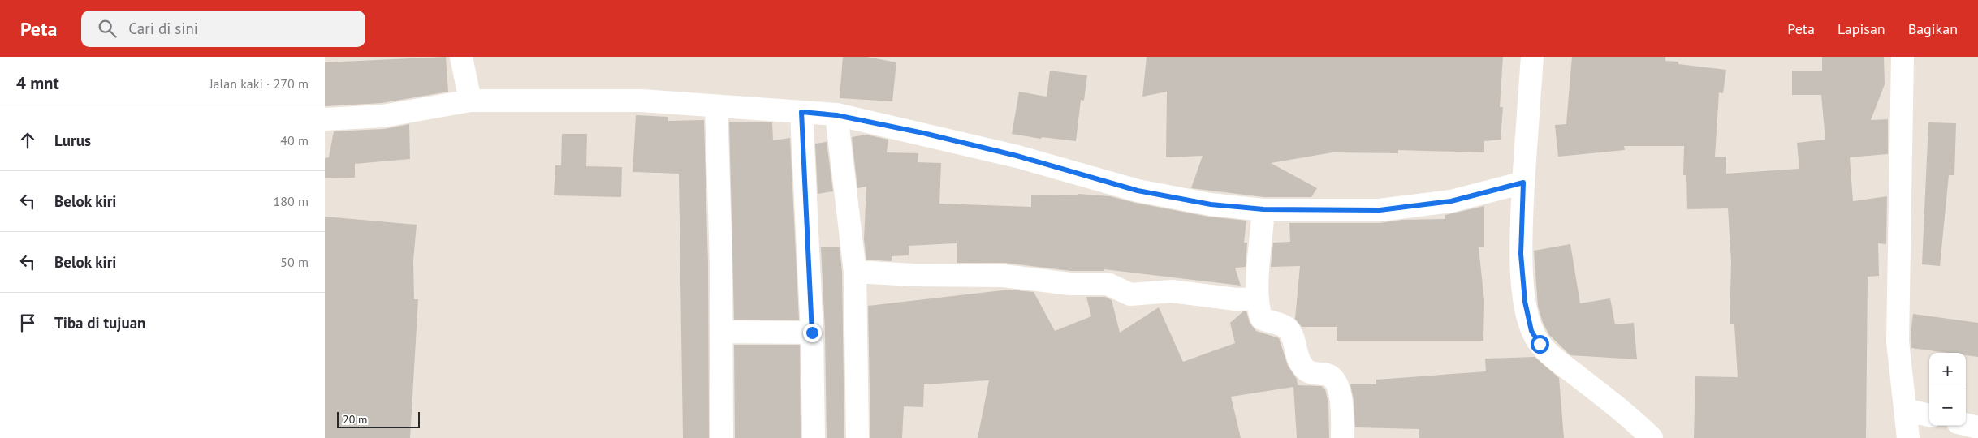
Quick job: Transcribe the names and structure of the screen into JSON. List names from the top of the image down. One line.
{"scale_bar":"20 m","page":{"header":"Peta","search":"Cari di sini","nav":["Peta","Lapisan","Bagikan"],"heading":["4 mnt","Jalan kaki · 270 m"],"list":[["Lurus","40 m"],["Belok kiri","180 m"],["Belok kiri","50 m"],"Tiba di tujuan"],"map_buttons":["+","−"],"scale":"20 m"}}
